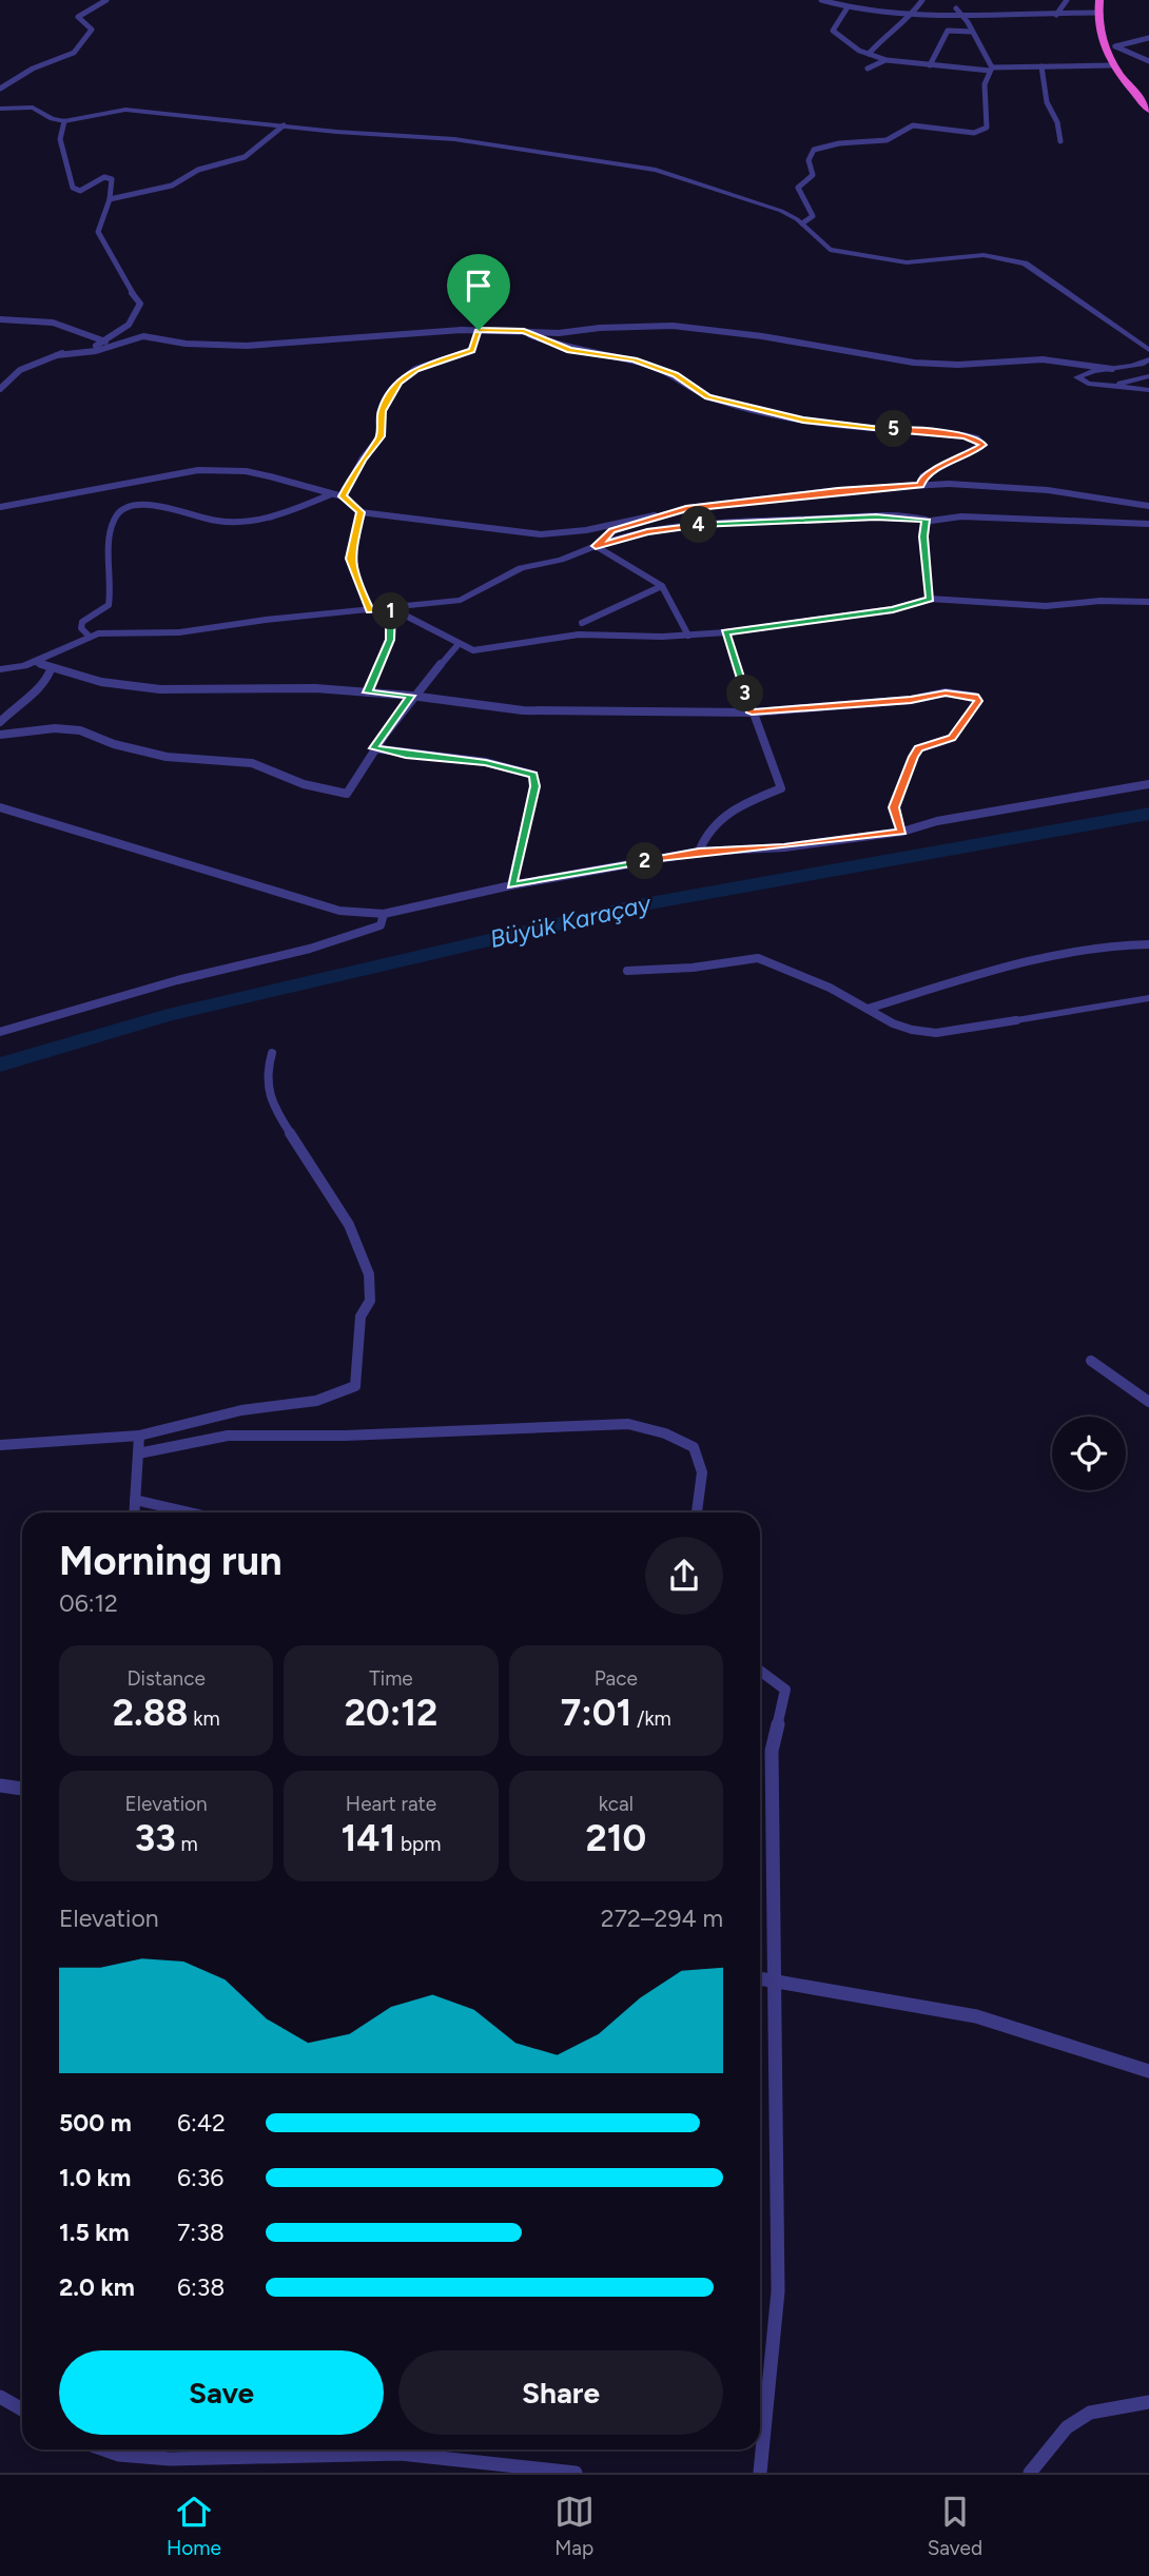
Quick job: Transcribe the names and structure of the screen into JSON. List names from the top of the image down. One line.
{"water":["Büyük Karaçay"],"page":{"pins":["5","4","1","3","2"],"heading":["Morning run","06:12"],"stats":[["Distance","2.88 km"],["Time","20:12"],["Pace","7:01 /km"],["Elevation","33 m"],["Heart rate","141 bpm"],["kcal","210"]],"chart":["Elevation","272–294 m"],"list":[{"name":"500 m","note":"6:42"},{"name":"1.0 km","note":"6:36"},{"name":"1.5 km","note":"7:38"},{"name":"2.0 km","note":"6:38"}],"buttons":["Save","Share"],"tabs":["Home","Map","Saved"]}}
